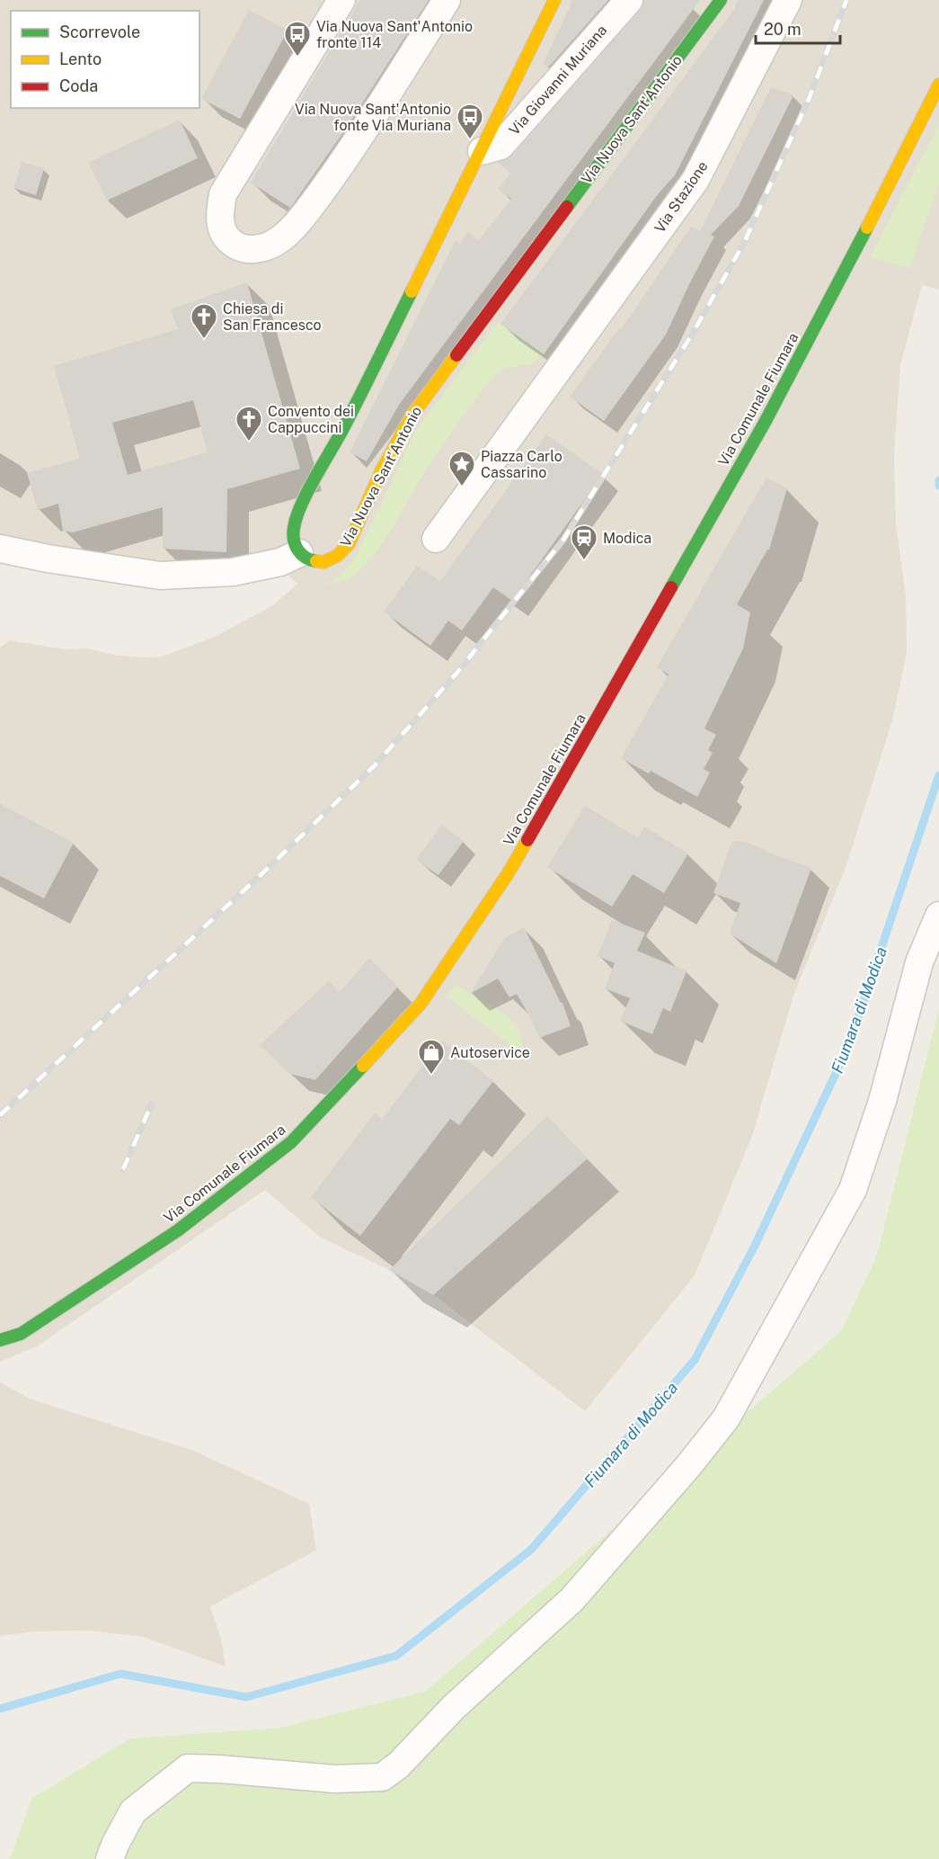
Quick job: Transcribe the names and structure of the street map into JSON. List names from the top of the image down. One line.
{"streets":{"street":["Via Giovanni Muriana","Via Nuova Sant'Antonio","Via Stazione","Via Comunale Fiumara"]},"water":["Fiumara di Modica"],"places":{"bus stop":["Via Nuova Sant'Antonio fronte 114","Via Nuova Sant'Antonio fonte Via Muriana"],"church":["Chiesa di San Francesco","Convento dei Cappuccini"],"place":["Piazza Carlo Cassarino"],"station":["Modica"],"shop":["Autoservice"]},"legend":["Scorrevole","Lento","Coda"],"scale_bar":"20 m"}
